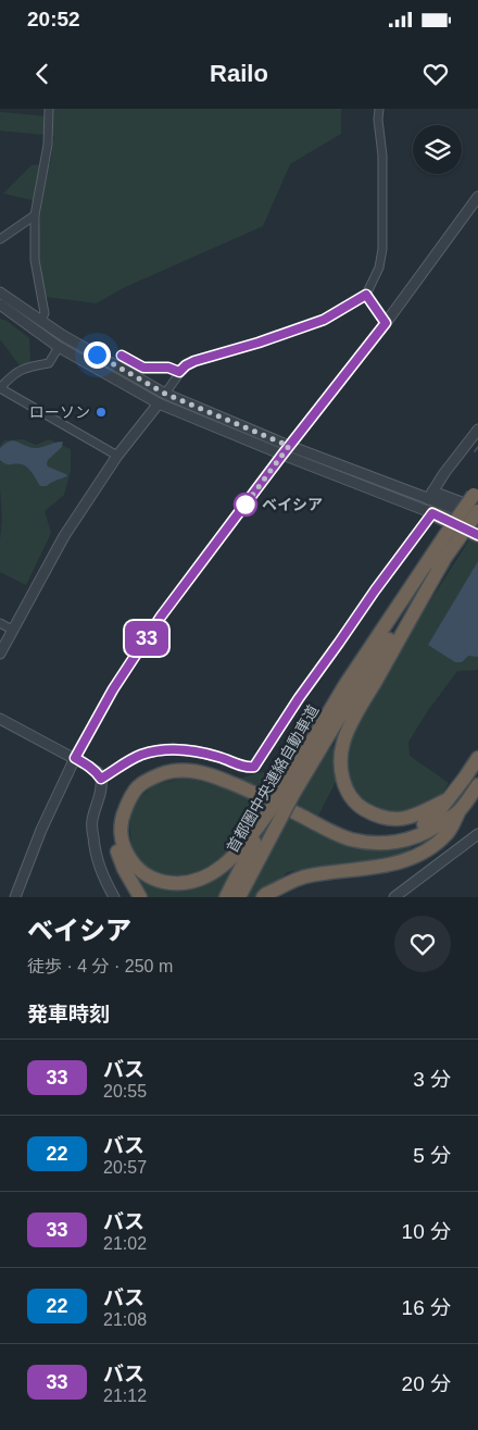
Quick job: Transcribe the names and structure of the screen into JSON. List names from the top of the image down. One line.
{"streets":{"highway":["首都圏中央連絡自動車道"]},"places":["ローソン","ベイシア"],"lines":["bus line 33"],"page":{"status":"20:52","header":"Railo","on_map":"33","heading":[["ベイシア","徒歩 · 4 分 · 250 m"],"発車時刻"],"list":[{"mark":"33","name":"バス","note":"20:55","value":"3 分"},{"mark":"22","name":"バス","note":"20:57","value":"5 分"},{"mark":"33","name":"バス","note":"21:02","value":"10 分"},{"mark":"22","name":"バス","note":"21:08","value":"16 分"},{"mark":"33","name":"バス","note":"21:12","value":"20 分"}]}}
